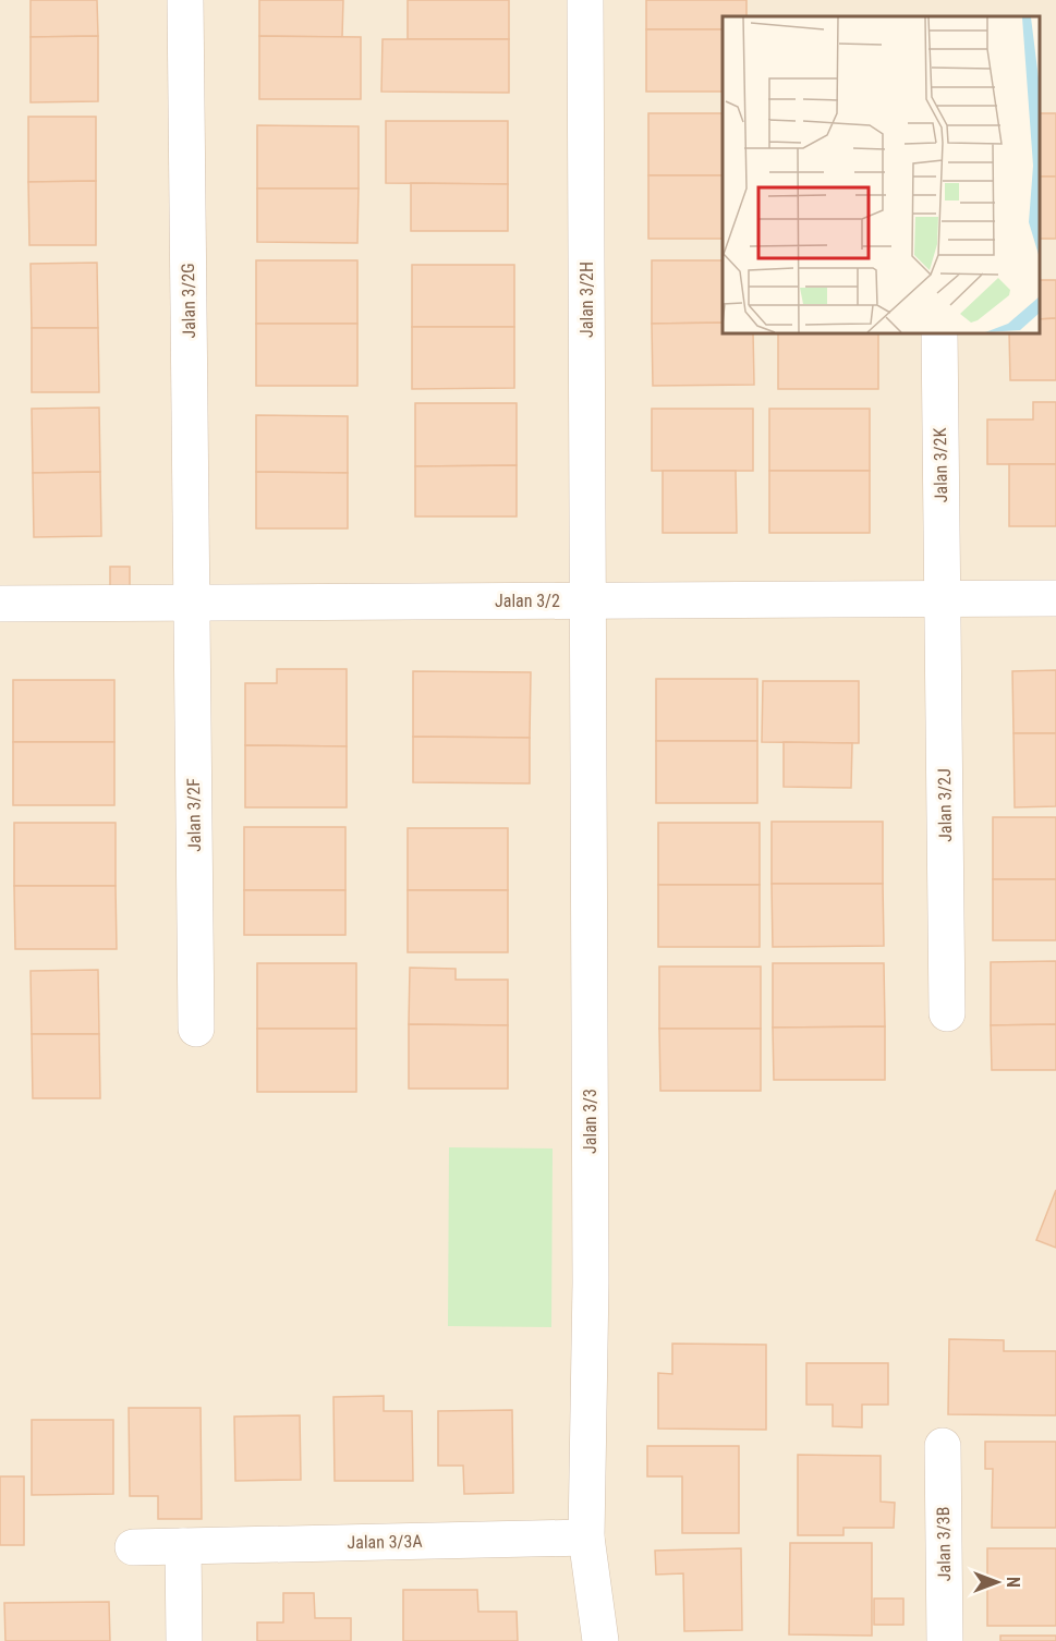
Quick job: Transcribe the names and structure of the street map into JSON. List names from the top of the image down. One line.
{"streets":{"street":["Jalan 3/2H","Jalan 3/2G","Jalan 3/2K","Jalan 3/2","Jalan 3/2J","Jalan 3/2F","Jalan 3/3","Jalan 3/3A","Jalan 3/3B"]},"crossings":[["Jalan 3/2H","Jalan 3/2"],["Jalan 3/2H","Jalan 3/3"],["Jalan 3/2G","Jalan 3/2"],["Jalan 3/2G","Jalan 3/2F"],["Jalan 3/2K","Jalan 3/2"],["Jalan 3/2K","Jalan 3/2J"],["Jalan 3/2","Jalan 3/2J"],["Jalan 3/2","Jalan 3/2F"],["Jalan 3/2","Jalan 3/3"],["Jalan 3/3","Jalan 3/3A"]],"north":"right"}
